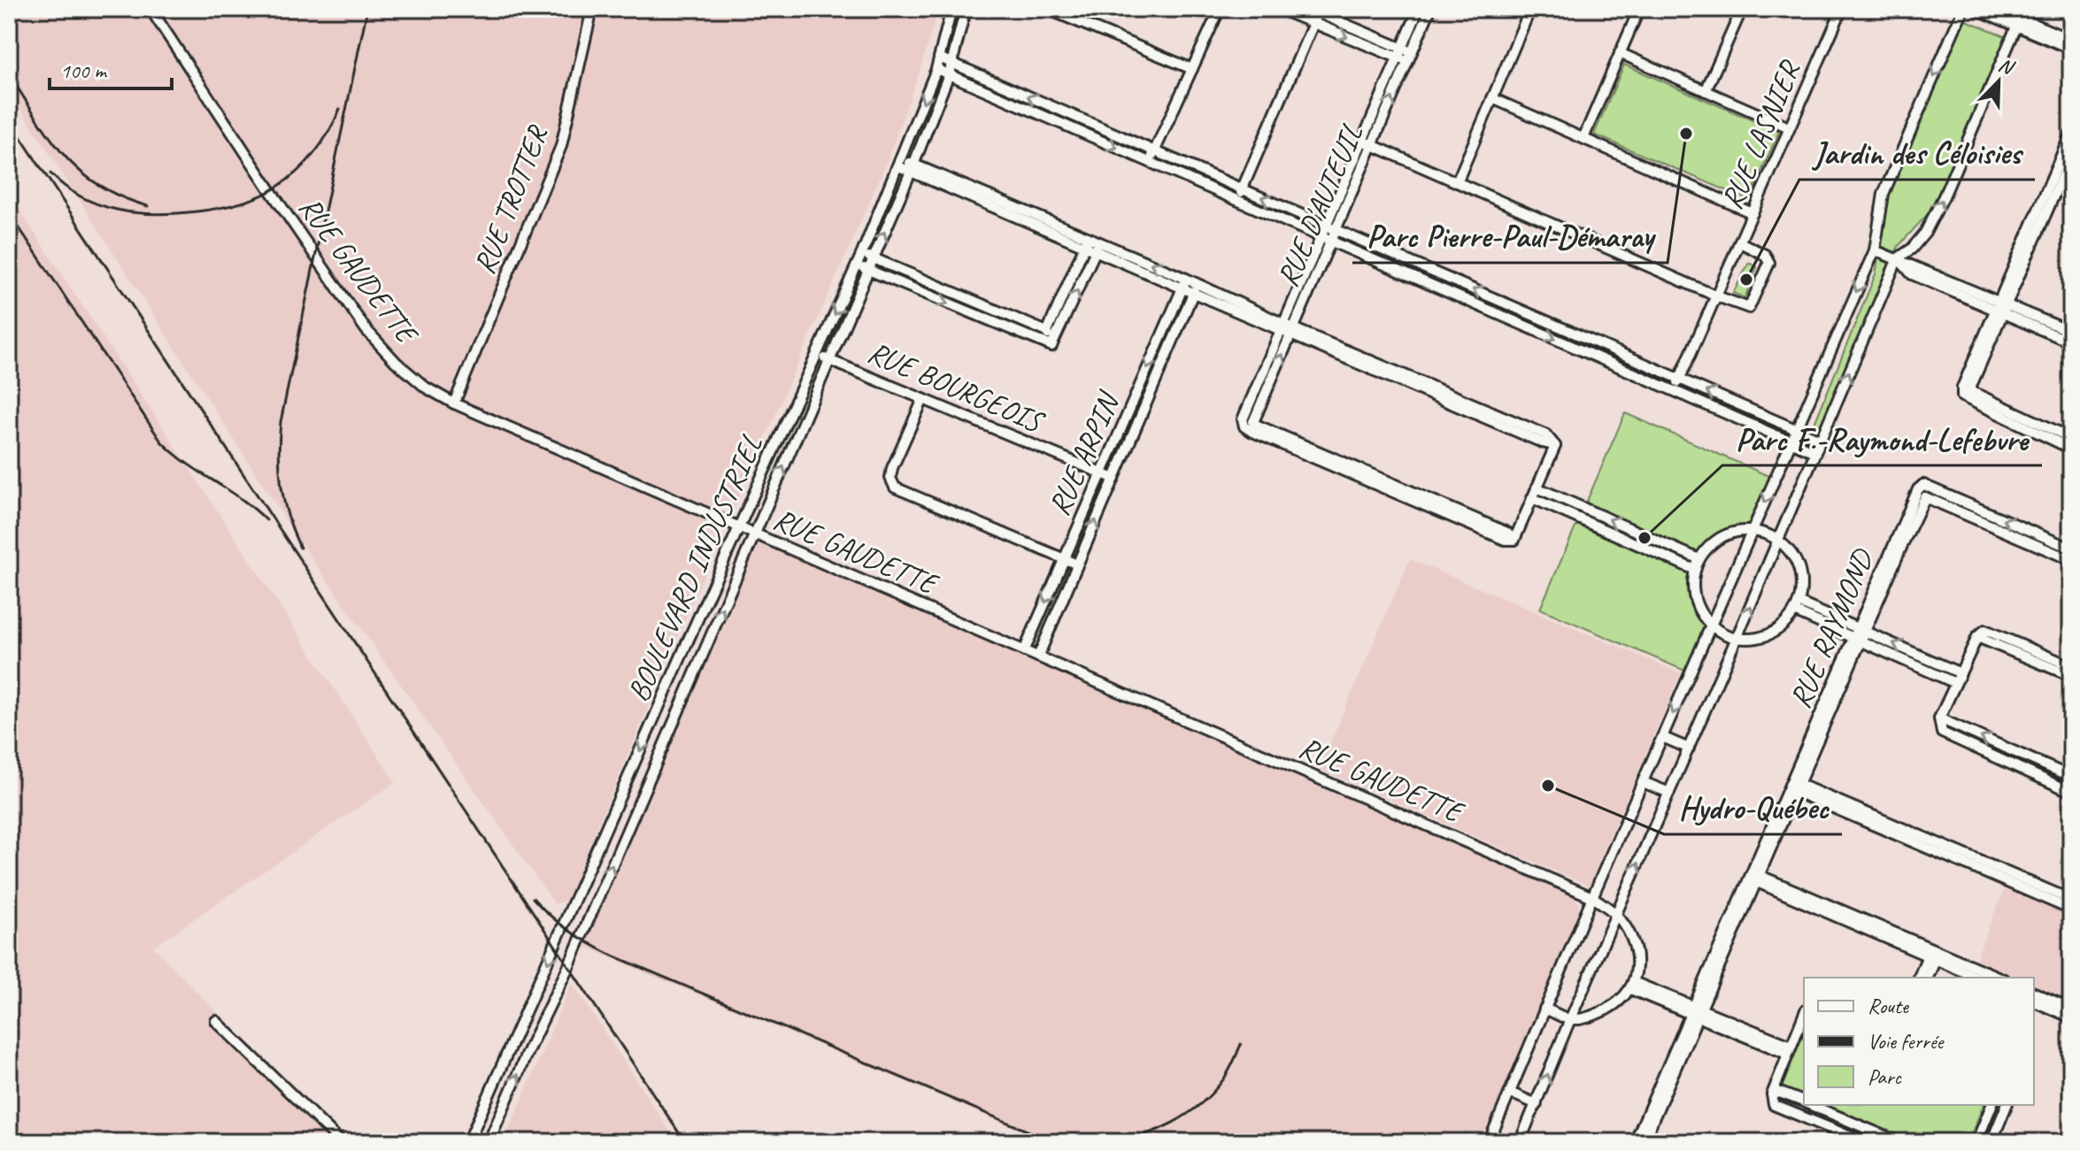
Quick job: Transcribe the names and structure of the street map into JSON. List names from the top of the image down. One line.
{"streets":{"street":["RUE LASNIER","RUE TROTTER","RUE D'AUTEUIL","RUE GAUDETTE","RUE BOURGEOIS","RUE ARPIN","BOULEVARD INDUSTRIEL","RUE RAYMOND"]},"crossings":[["RUE TROTTER","RUE GAUDETTE"],["RUE GAUDETTE","RUE ARPIN"],["RUE GAUDETTE","BOULEVARD INDUSTRIEL"],["RUE BOURGEOIS","RUE ARPIN"],["RUE BOURGEOIS","BOULEVARD INDUSTRIEL"]],"places":["Parc Pierre-Paul-Démaray","Jardin des Céloisies","Parc F.-Raymond-Lefebvre","Hydro-Québec"],"legend":["Route","Voie ferrée","Parc"],"scale_bar":"100 m","north":"top right"}
